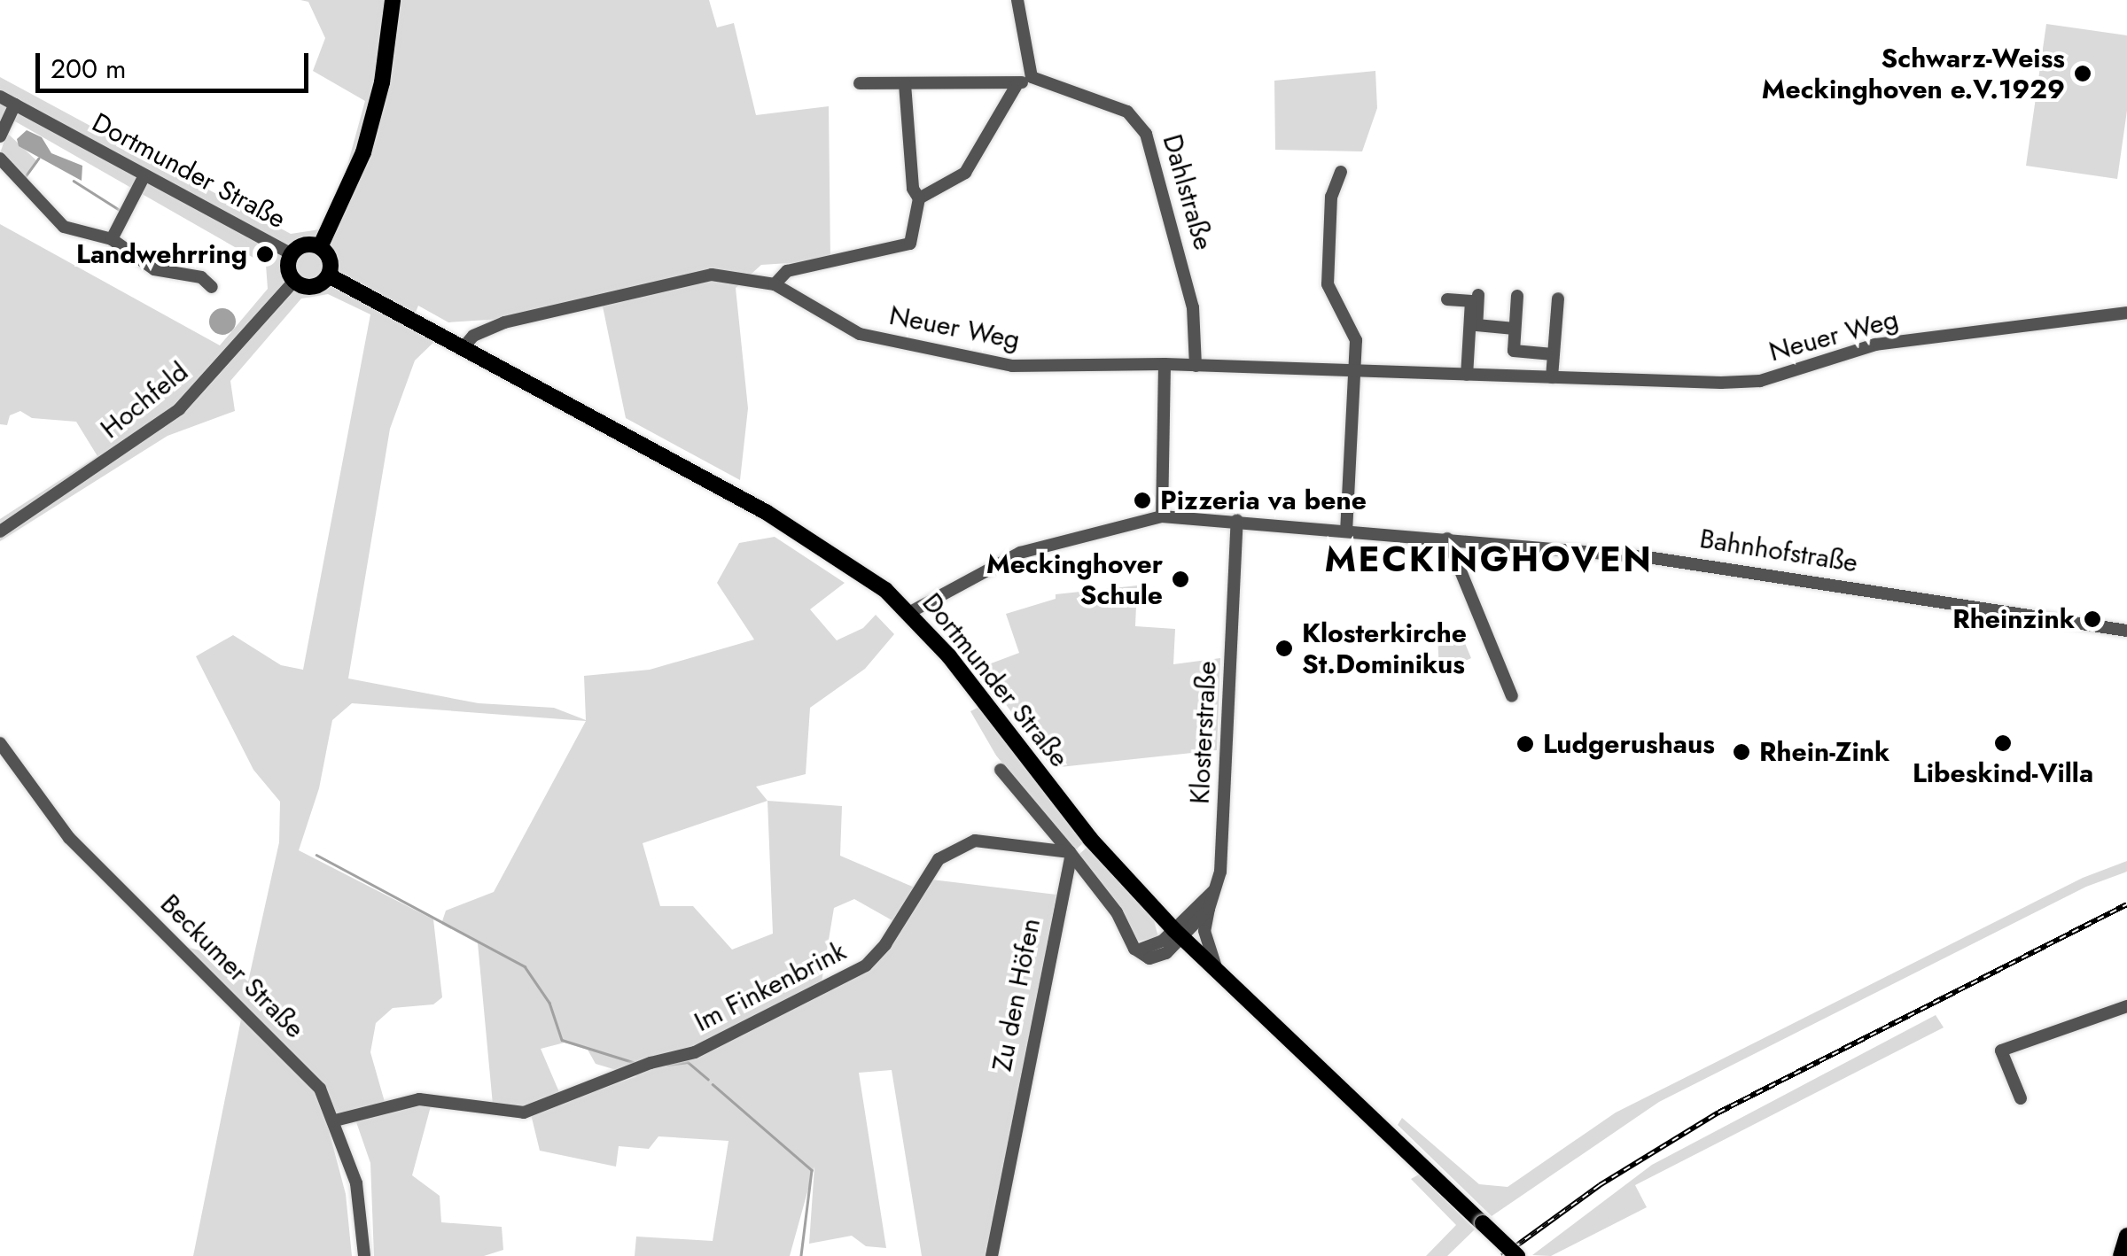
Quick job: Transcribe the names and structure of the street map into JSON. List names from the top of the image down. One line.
{"streets":{"main road":["Dortmunder Straße"],"street":["Dahlstraße","Neuer Weg","Hochfeld","Bahnhofstraße","Klosterstraße","Beckumer Straße","Im Finkenbrink","Zu den Höfen"]},"crossings":[["Dortmunder Straße","Neuer Weg"],["Dortmunder Straße","Hochfeld"],["Dortmunder Straße","Bahnhofstraße"],["Dahlstraße","Neuer Weg"],["Bahnhofstraße","Klosterstraße"],["Beckumer Straße","Im Finkenbrink"],["Im Finkenbrink","Zu den Höfen"]],"districts":["MECKINGHOVEN"],"places":["Schwarz-Weiss Meckinghoven e.V.1929","Landwehrring","Pizzeria va bene","Meckinghover Schule","Rheinzink","Klosterkirche St.Dominikus","Libeskind-Villa","Ludgerushaus","Rhein-Zink"],"scale_bar":"200 m"}
